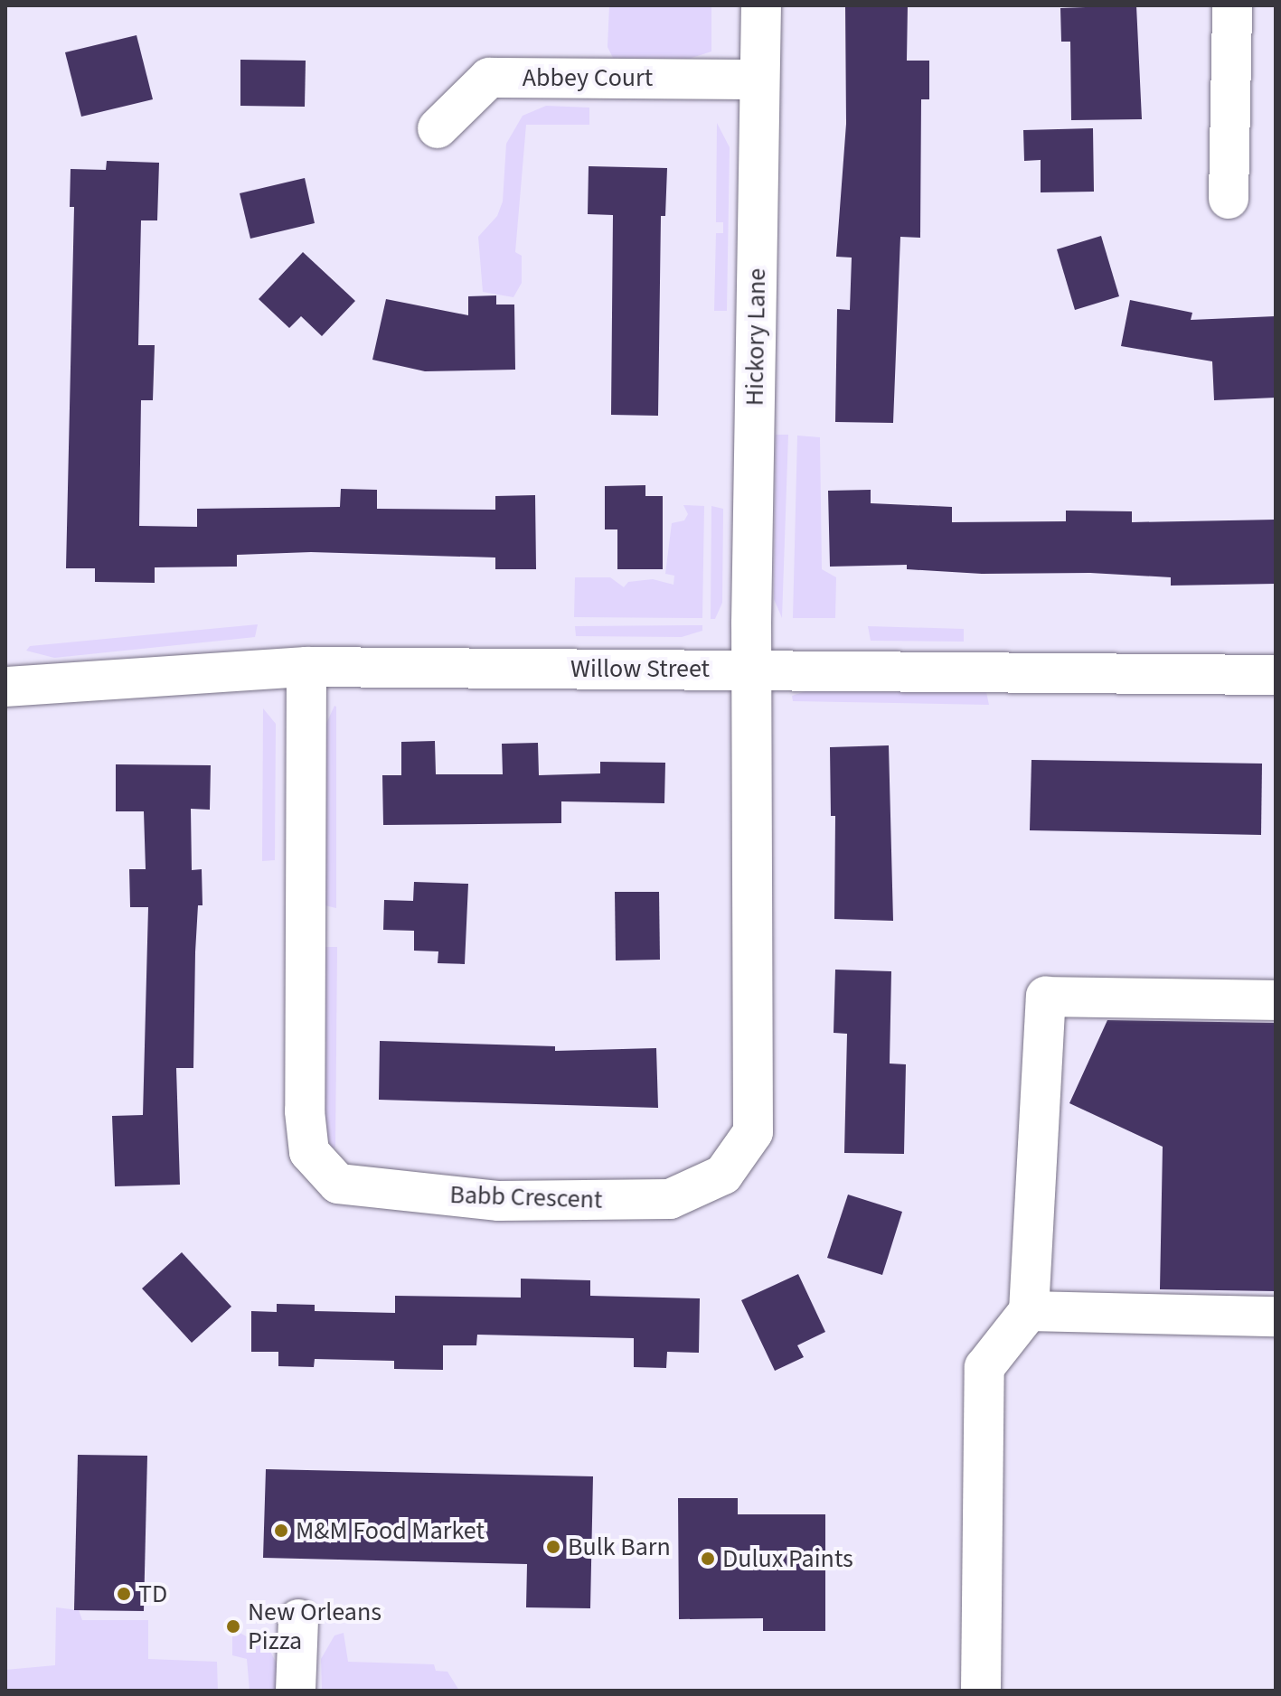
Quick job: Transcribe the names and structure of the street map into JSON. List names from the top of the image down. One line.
{"streets":{"street":["Abbey Court","Hickory Lane","Willow Street","Babb Crescent"]},"crossings":[["Abbey Court","Hickory Lane"],["Hickory Lane","Willow Street"],["Hickory Lane","Babb Crescent"],["Willow Street","Babb Crescent"]],"places":["M&M Food Market","Bulk Barn","Dulux Paints","TD","New Orleans Pizza"]}
